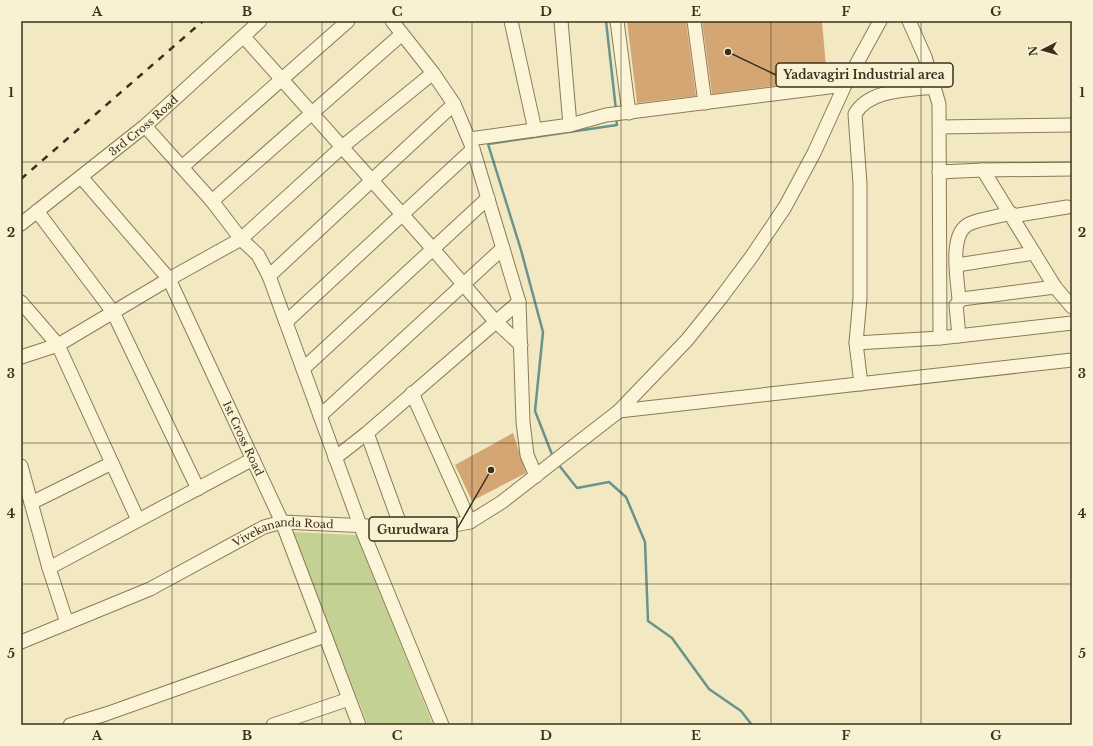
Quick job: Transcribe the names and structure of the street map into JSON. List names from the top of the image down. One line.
{"streets":{"street":["3rd Cross Road","1st Cross Road","Vivekananda Road"]},"crossings":[["3rd Cross Road","1st Cross Road"],["1st Cross Road","Vivekananda Road"]],"places":["Yadavagiri Industrial area","Gurudwara"],"north":"left","grid":{"columns":["A","B","C","D","E","F","G"],"rows":["1","2","3","4","5"]}}
